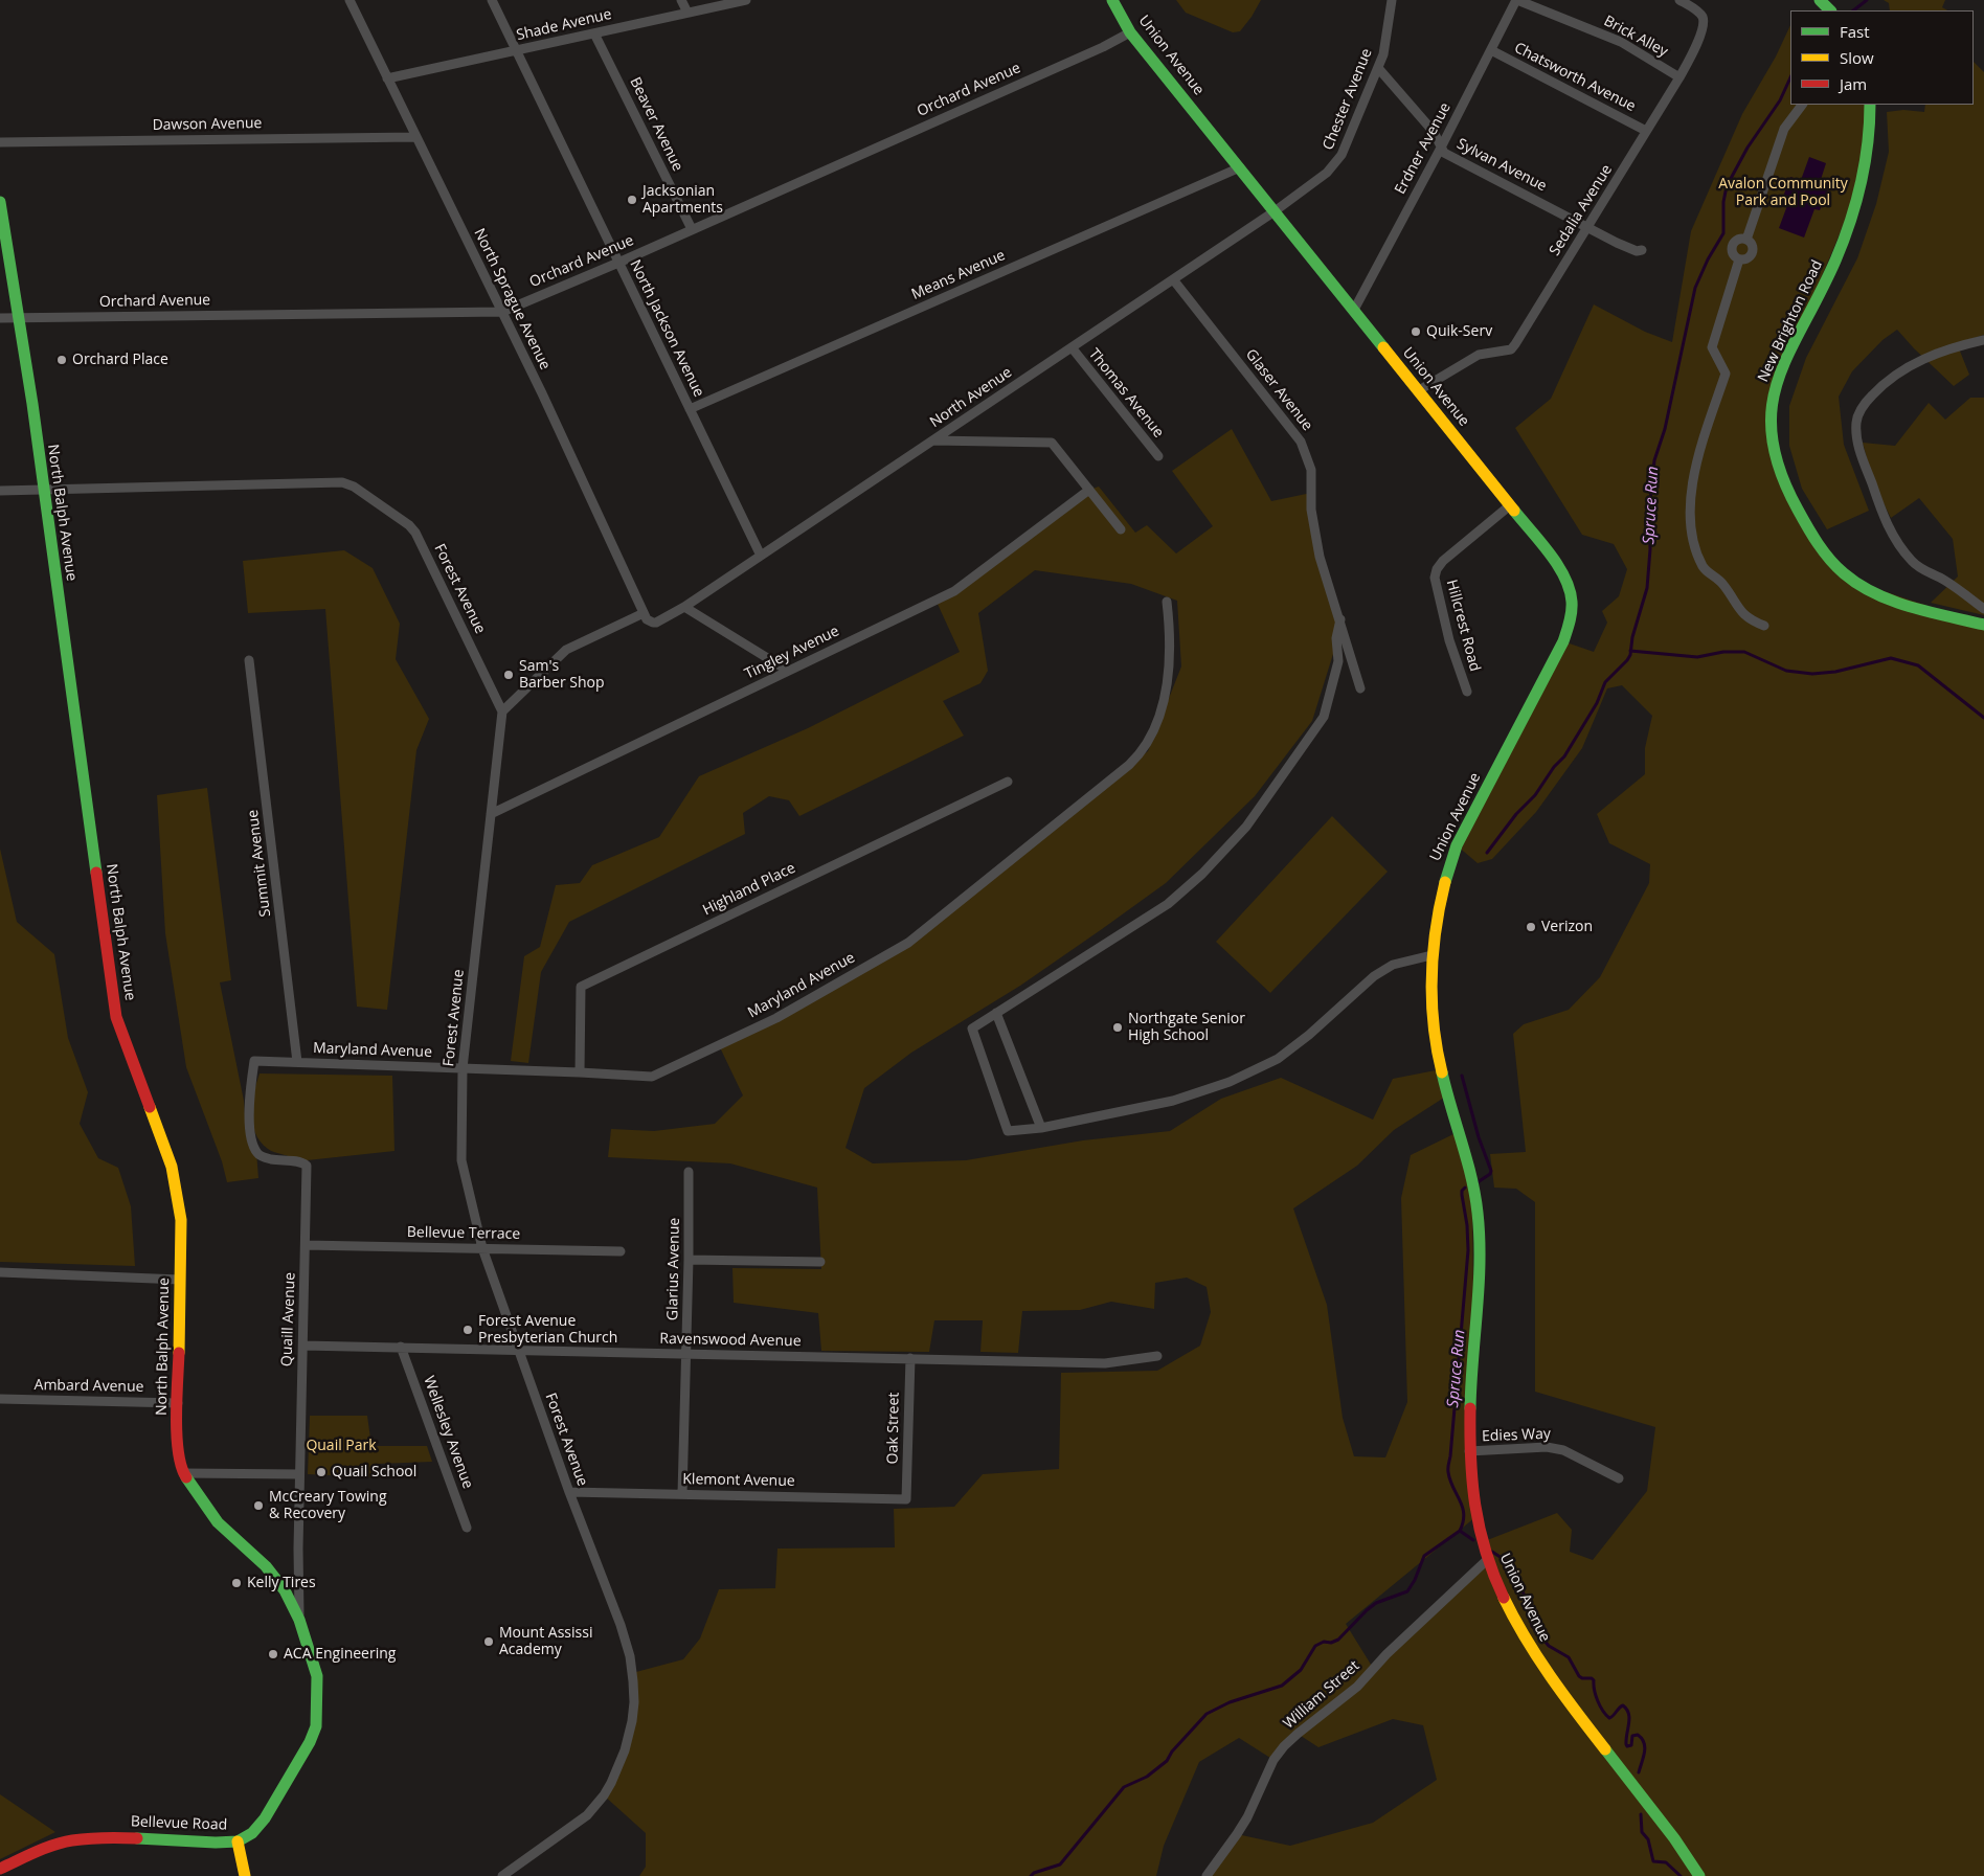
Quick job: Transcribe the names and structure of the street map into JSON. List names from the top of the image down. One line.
{"streets":{"street":["Shade Avenue","Brick Alley","Union Avenue","Chatsworth Avenue","Orchard Avenue","Chester Avenue","Dawson Avenue","Beaver Avenue","Erdner Avenue","Sylvan Avenue","Sedalia Avenue","Means Avenue","North Sprague Avenue","New Brighton Road","North Jackson Avenue","Glaser Avenue","Thomas Avenue","North Avenue","North Balph Avenue","Forest Avenue","Hillcrest Road","Tingley Avenue","Summit Avenue","Highland Place","Maryland Avenue","Bellevue Terrace","Glarius Avenue","Quaill Avenue","Ravenswood Avenue","Ambard Avenue","Oak Street","Wellesley Avenue","Edies Way","Klemont Avenue","William Street","Bellevue Road"]},"crossings":[["Shade Avenue","Beaver Avenue"],["Shade Avenue","North Sprague Avenue"],["Shade Avenue","North Jackson Avenue"],["Brick Alley","Erdner Avenue"],["Brick Alley","Sedalia Avenue"],["Union Avenue","Orchard Avenue"],["Union Avenue","Chester Avenue"],["Union Avenue","Erdner Avenue"],["Union Avenue","Sedalia Avenue"],["Union Avenue","Means Avenue"],["Union Avenue","North Avenue"],["Union Avenue","Hillcrest Road"],["Union Avenue","Edies Way"],["Union Avenue","William Street"],["Chatsworth Avenue","Erdner Avenue"],["Chatsworth Avenue","Sedalia Avenue"],["Orchard Avenue","Beaver Avenue"],["Orchard Avenue","North Sprague Avenue"],["Orchard Avenue","North Jackson Avenue"],["Orchard Avenue","North Balph Avenue"],["Chester Avenue","Sylvan Avenue"],["Chester Avenue","North Avenue"],["Dawson Avenue","North Sprague Avenue"],["Erdner Avenue","Sylvan Avenue"],["Sylvan Avenue","Sedalia Avenue"],["Means Avenue","North Jackson Avenue"],["North Sprague Avenue","North Avenue"],["North Jackson Avenue","North Avenue"],["Glaser Avenue","North Avenue"],["Thomas Avenue","North Avenue"],["North Balph Avenue","Forest Avenue"],["North Balph Avenue","Quaill Avenue"],["North Balph Avenue","Ambard Avenue"],["North Balph Avenue","Bellevue Road"],["Forest Avenue","Tingley Avenue"],["Forest Avenue","Maryland Avenue"],["Forest Avenue","Bellevue Terrace"],["Forest Avenue","Ravenswood Avenue"],["Forest Avenue","Klemont Avenue"],["Summit Avenue","Maryland Avenue"],["Highland Place","Maryland Avenue"],["Maryland Avenue","Quaill Avenue"],["Bellevue Terrace","Quaill Avenue"],["Glarius Avenue","Ravenswood Avenue"],["Glarius Avenue","Klemont Avenue"],["Quaill Avenue","Ravenswood Avenue"],["Quaill Avenue","Bellevue Road"],["Ravenswood Avenue","Oak Street"],["Ravenswood Avenue","Wellesley Avenue"],["Oak Street","Klemont Avenue"]],"water":["Spruce Run"],"parks":["Avalon Community Park and Pool","Quail Park"],"places":["Jacksonian Apartments","Quik-Serv","Orchard Place","Sam's Barber Shop","Verizon","Northgate Senior High School","Forest Avenue Presbyterian Church","Quail School","McCreary Towing & Recovery","Kelly Tires","Mount Assissi Academy","ACA Engineering"],"legend":["Fast","Slow","Jam"]}
